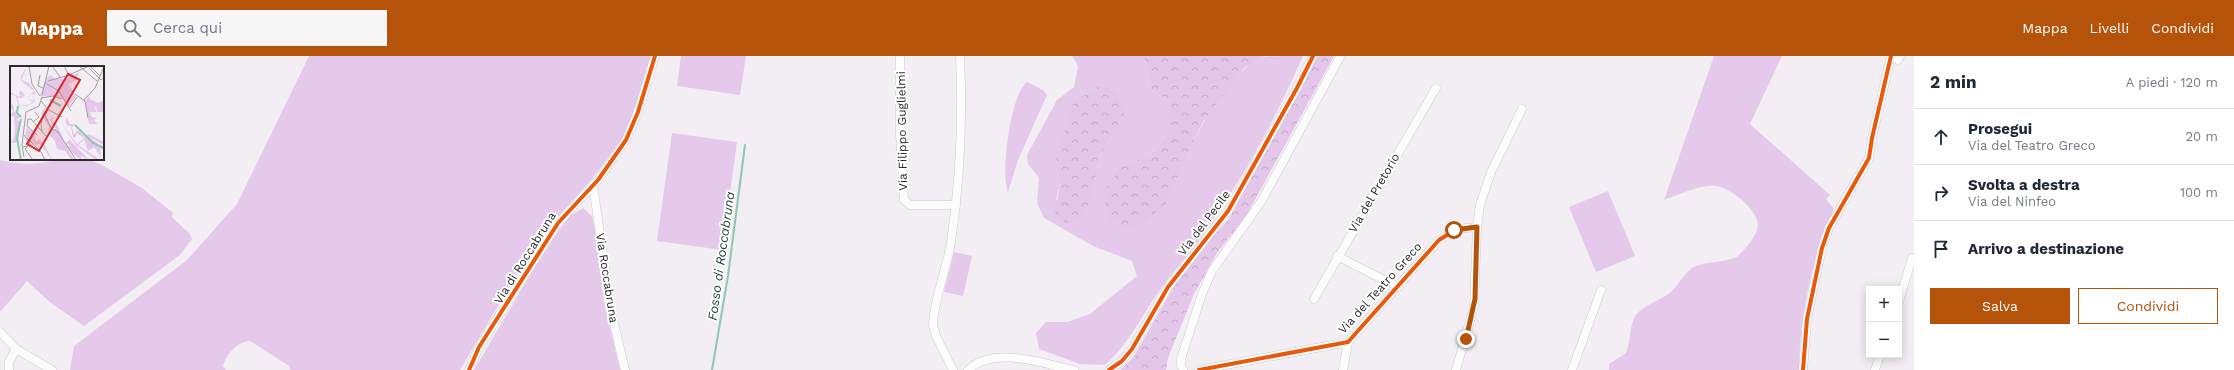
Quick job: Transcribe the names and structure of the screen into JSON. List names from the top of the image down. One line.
{"streets":{"street":["Via Filippo Guglielmi","Via del Pretorio","Via del Pecile","Via di Roccabruna","Via Roccabruna","Via del Teatro Greco"]},"crossings":[["Via di Roccabruna","Via Roccabruna"]],"water":["Fosso di Roccabruna"],"page":{"header":"Mappa","search":"Cerca qui","nav":["Mappa","Livelli","Condividi"],"heading":["2 min","A piedi · 120 m"],"list":[["Prosegui","Via del Teatro Greco","20 m"],["Svolta a destra","Via del Ninfeo","100 m"],"Arrivo a destinazione"],"buttons":["Salva","Condividi"],"map_buttons":["+","−"]}}
